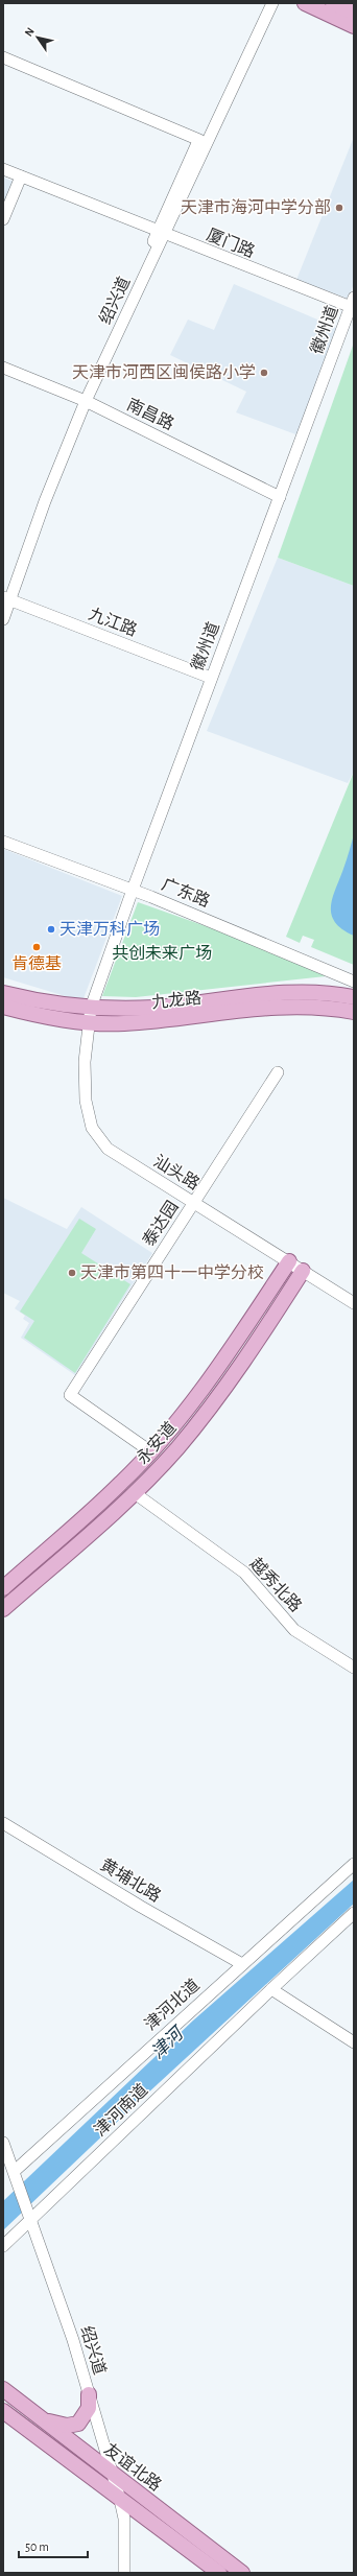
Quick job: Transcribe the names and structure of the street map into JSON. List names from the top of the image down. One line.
{"streets":{"main road":["九龙路","永安道","友谊北路"],"street":["厦门路","绍兴道","徽州道","南昌路","九江路","广东路","汕头路","泰达园","越秀北路","黄埔北路","津河北道","津河南道"]},"crossings":[["厦门路","绍兴道"],["厦门路","徽州道"],["绍兴道","南昌路"],["绍兴道","九江路"],["绍兴道","津河北道"],["绍兴道","津河南道"],["绍兴道","友谊北路"],["徽州道","南昌路"],["徽州道","九江路"],["徽州道","广东路"],["徽州道","九龙路"],["徽州道","汕头路"],["九龙路","汕头路"],["汕头路","泰达园"],["汕头路","永安道"],["泰达园","永安道"],["永安道","越秀北路"],["黄埔北路","津河北道"]],"water":["津河"],"parks":["共创未来广场"],"places":["天津市海河中学分部","天津市河西区闽侯路小学","天津万科广场","肯德基","天津市第四十一中学分校"],"scale_bar":"50 m","north":"top left"}
